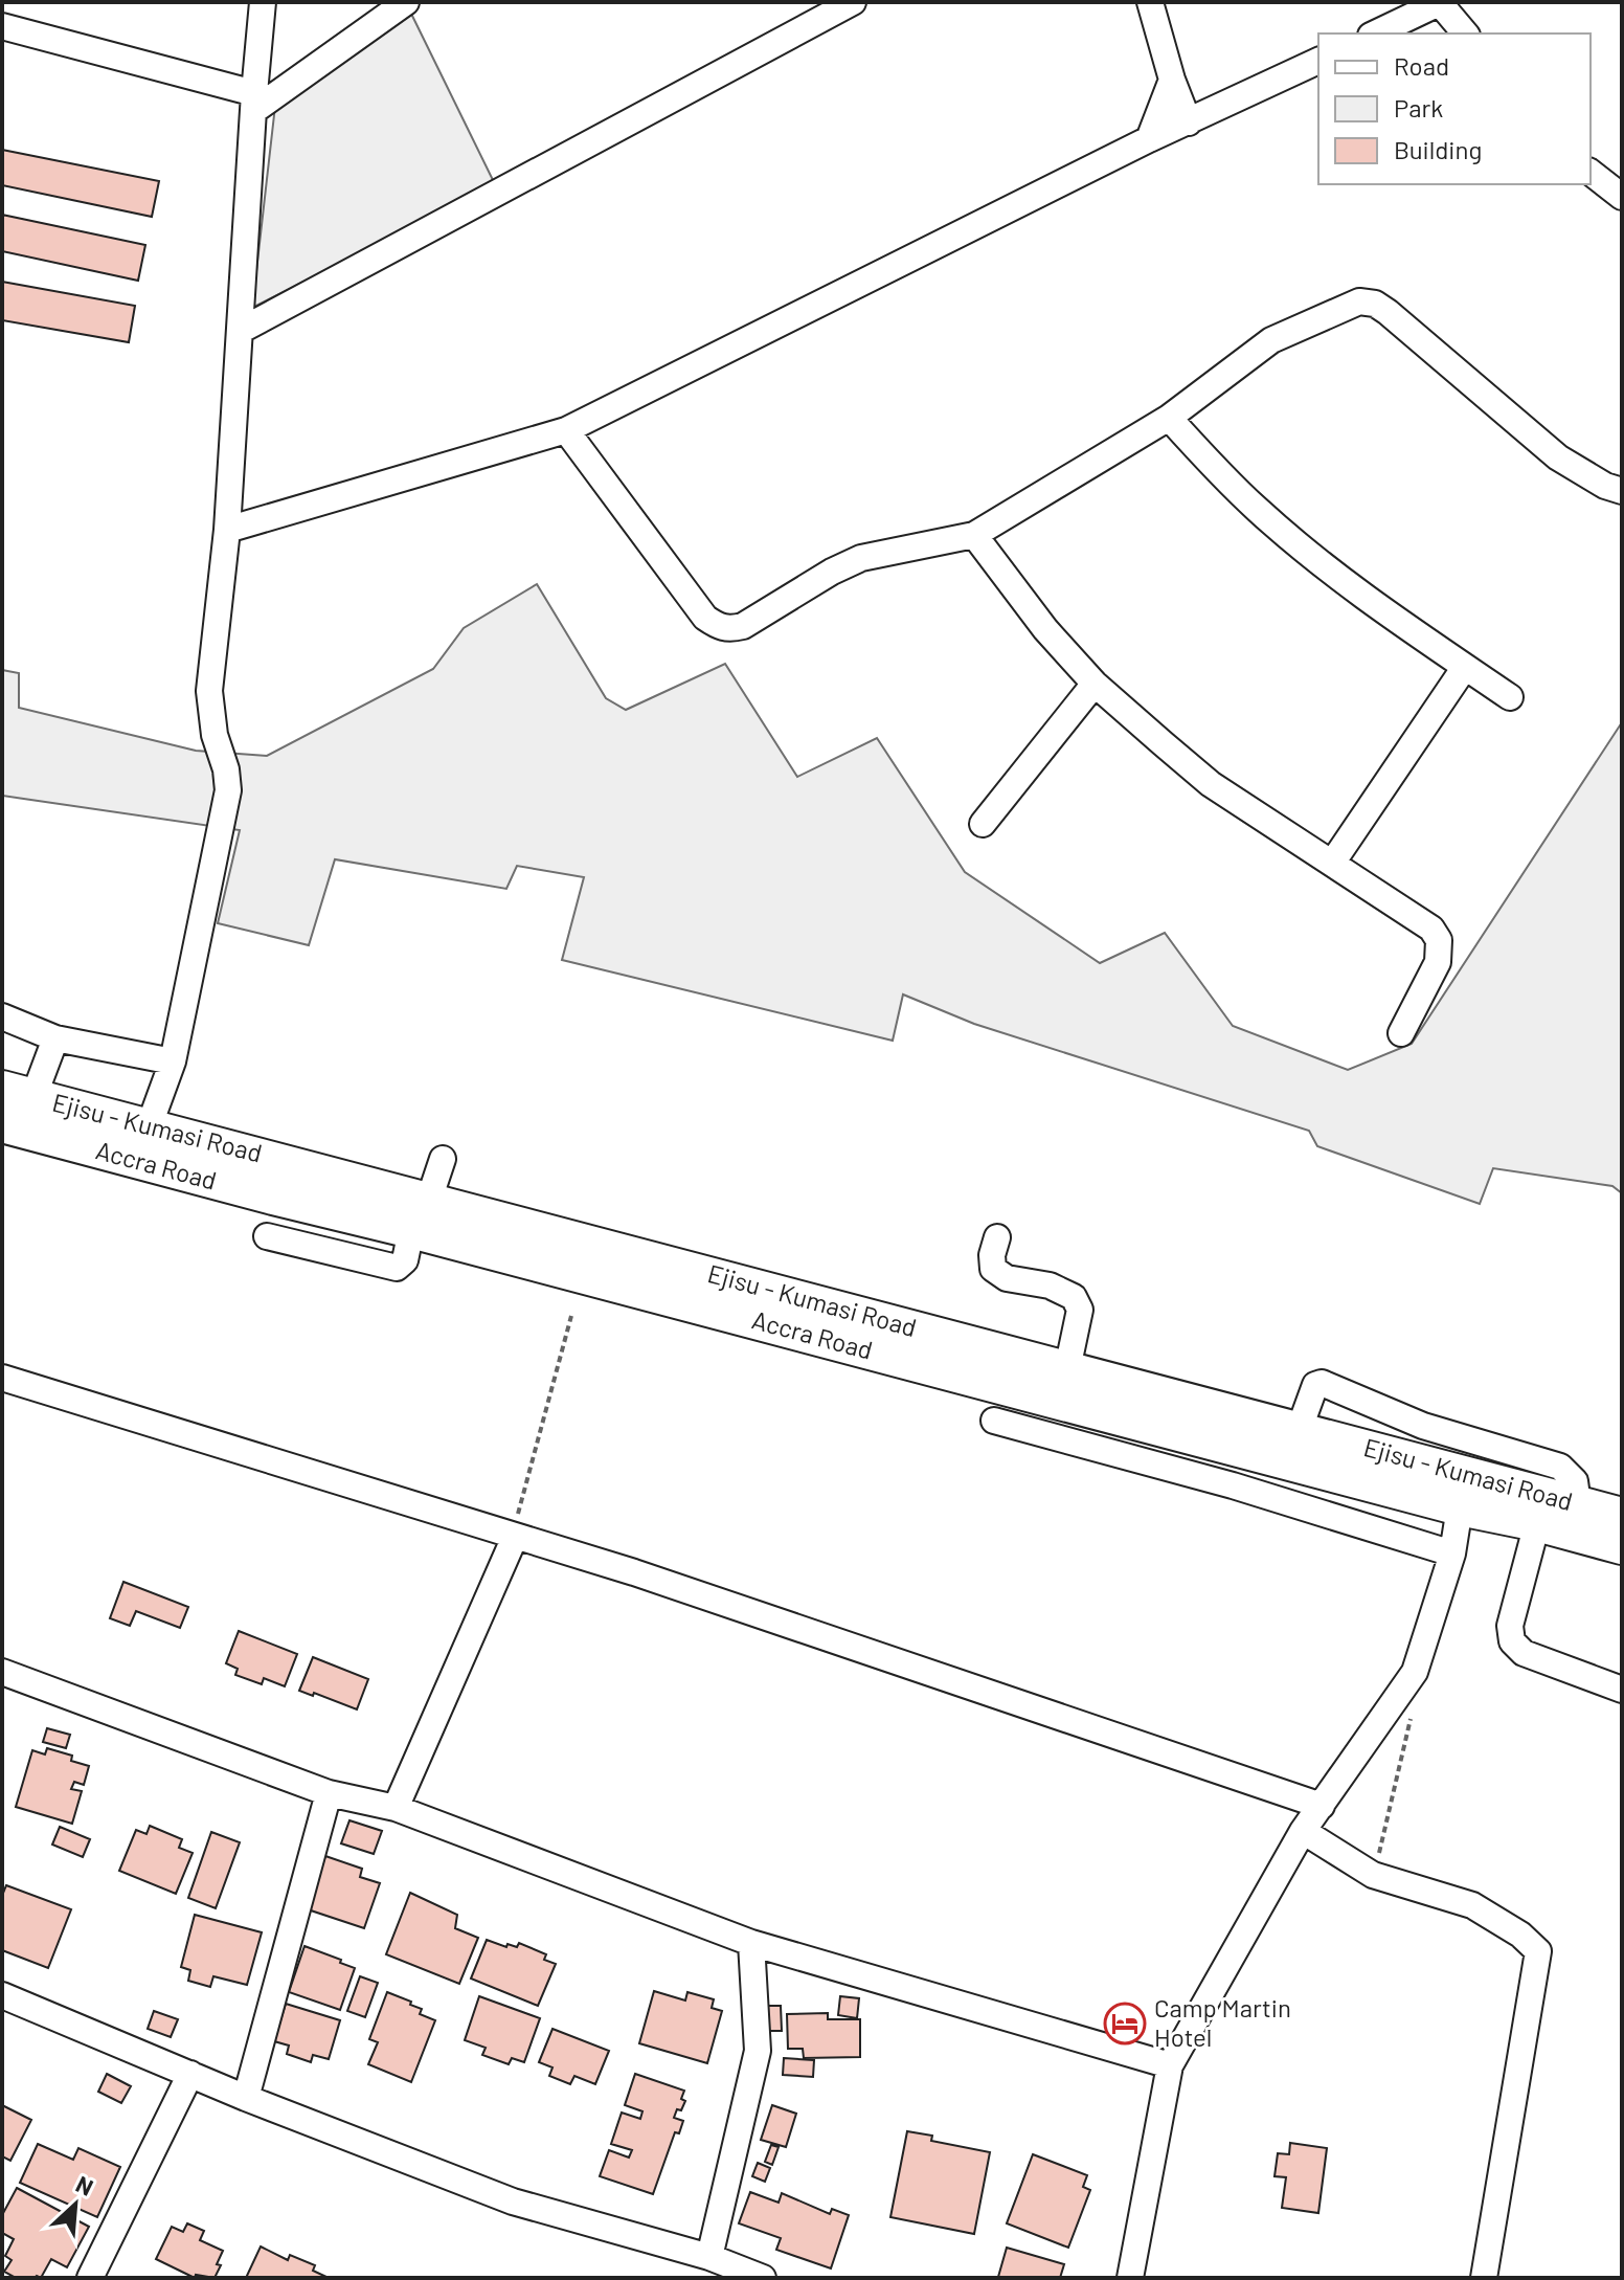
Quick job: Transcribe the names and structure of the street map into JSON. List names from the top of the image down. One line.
{"streets":{"highway":["Ejisu - Kumasi Road","Accra Road"]},"crossings":[["Ejisu - Kumasi Road","Accra Road"]],"places":{"hotel":["Camp Martin Hotel"]},"legend":["Road","Park","Building"],"north":"top right"}
